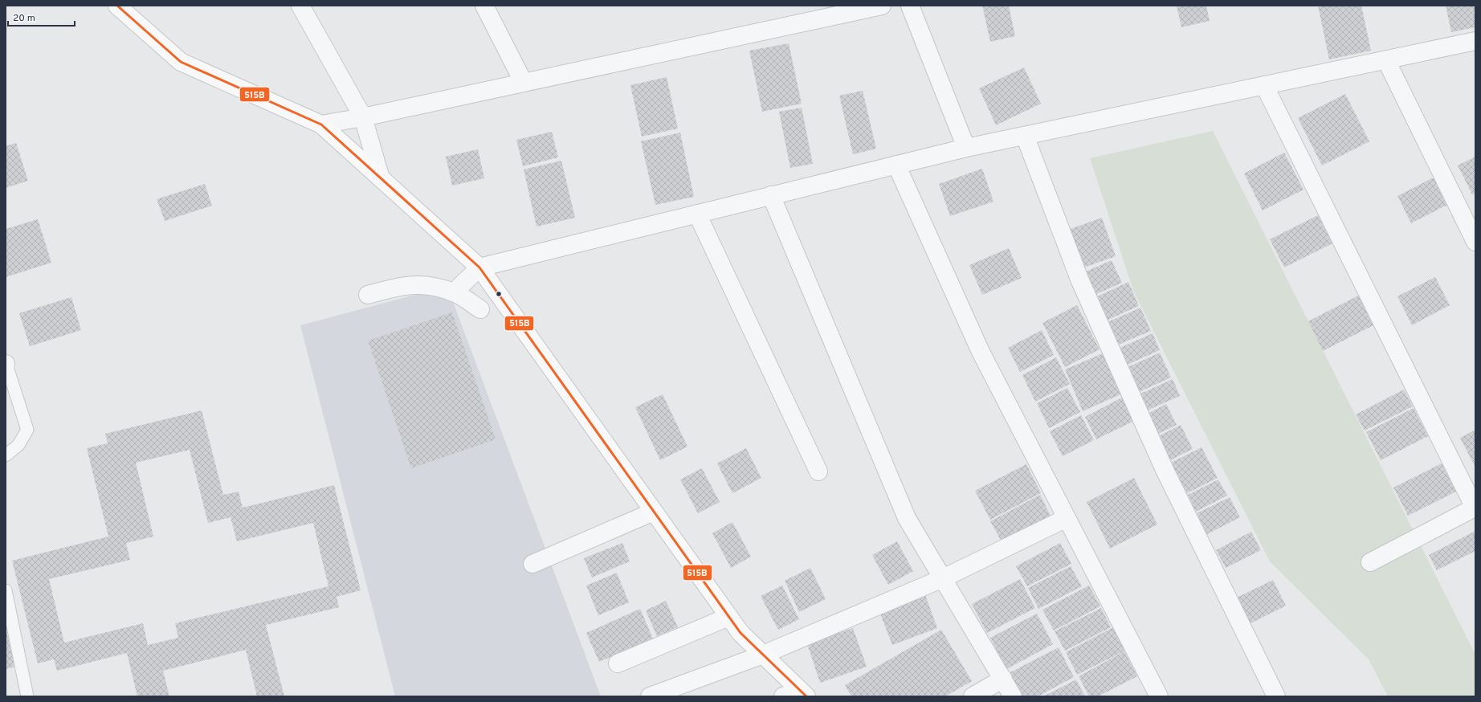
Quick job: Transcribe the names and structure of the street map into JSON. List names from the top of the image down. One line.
{"lines":["transit line 515B"],"scale_bar":"20 m"}
